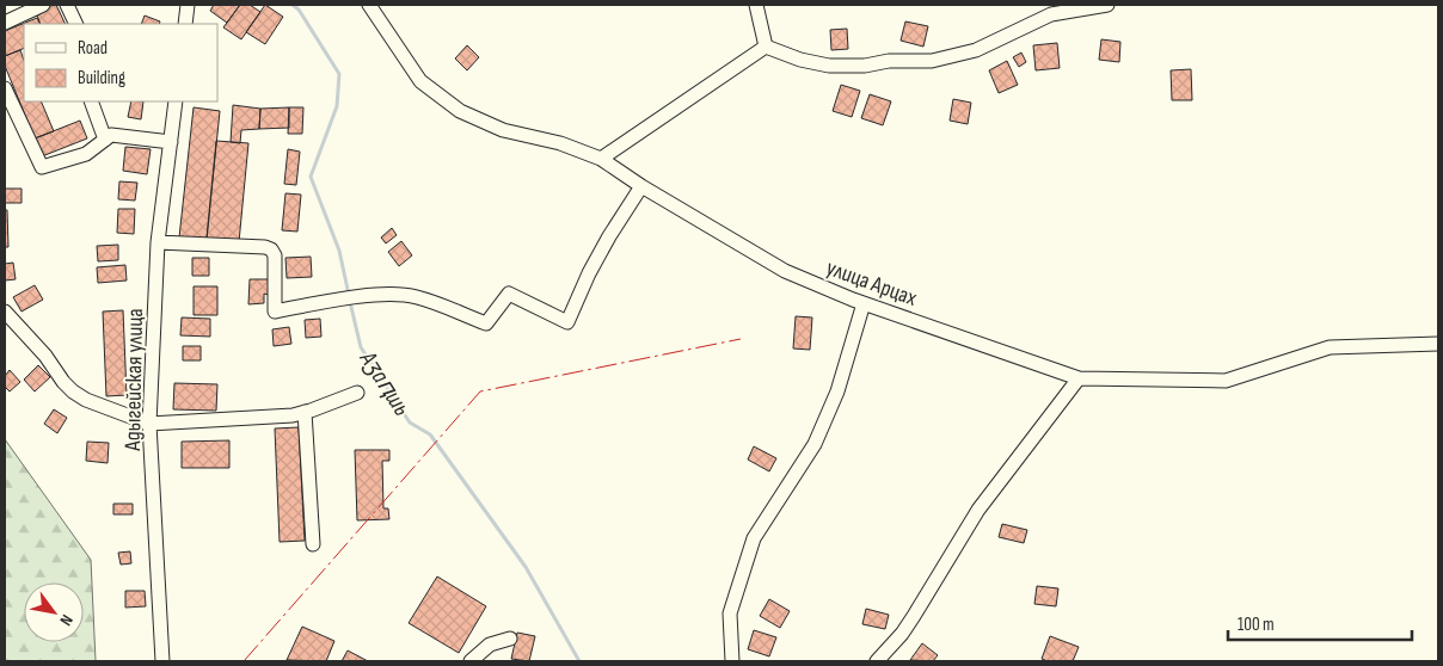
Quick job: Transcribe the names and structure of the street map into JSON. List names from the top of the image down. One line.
{"streets":{"street":["улица Арцах","Адыгейская улица"]},"water":["Аӡаԥшь"],"legend":["Road","Building"],"scale_bar":"100 m","north":"bottom right"}
